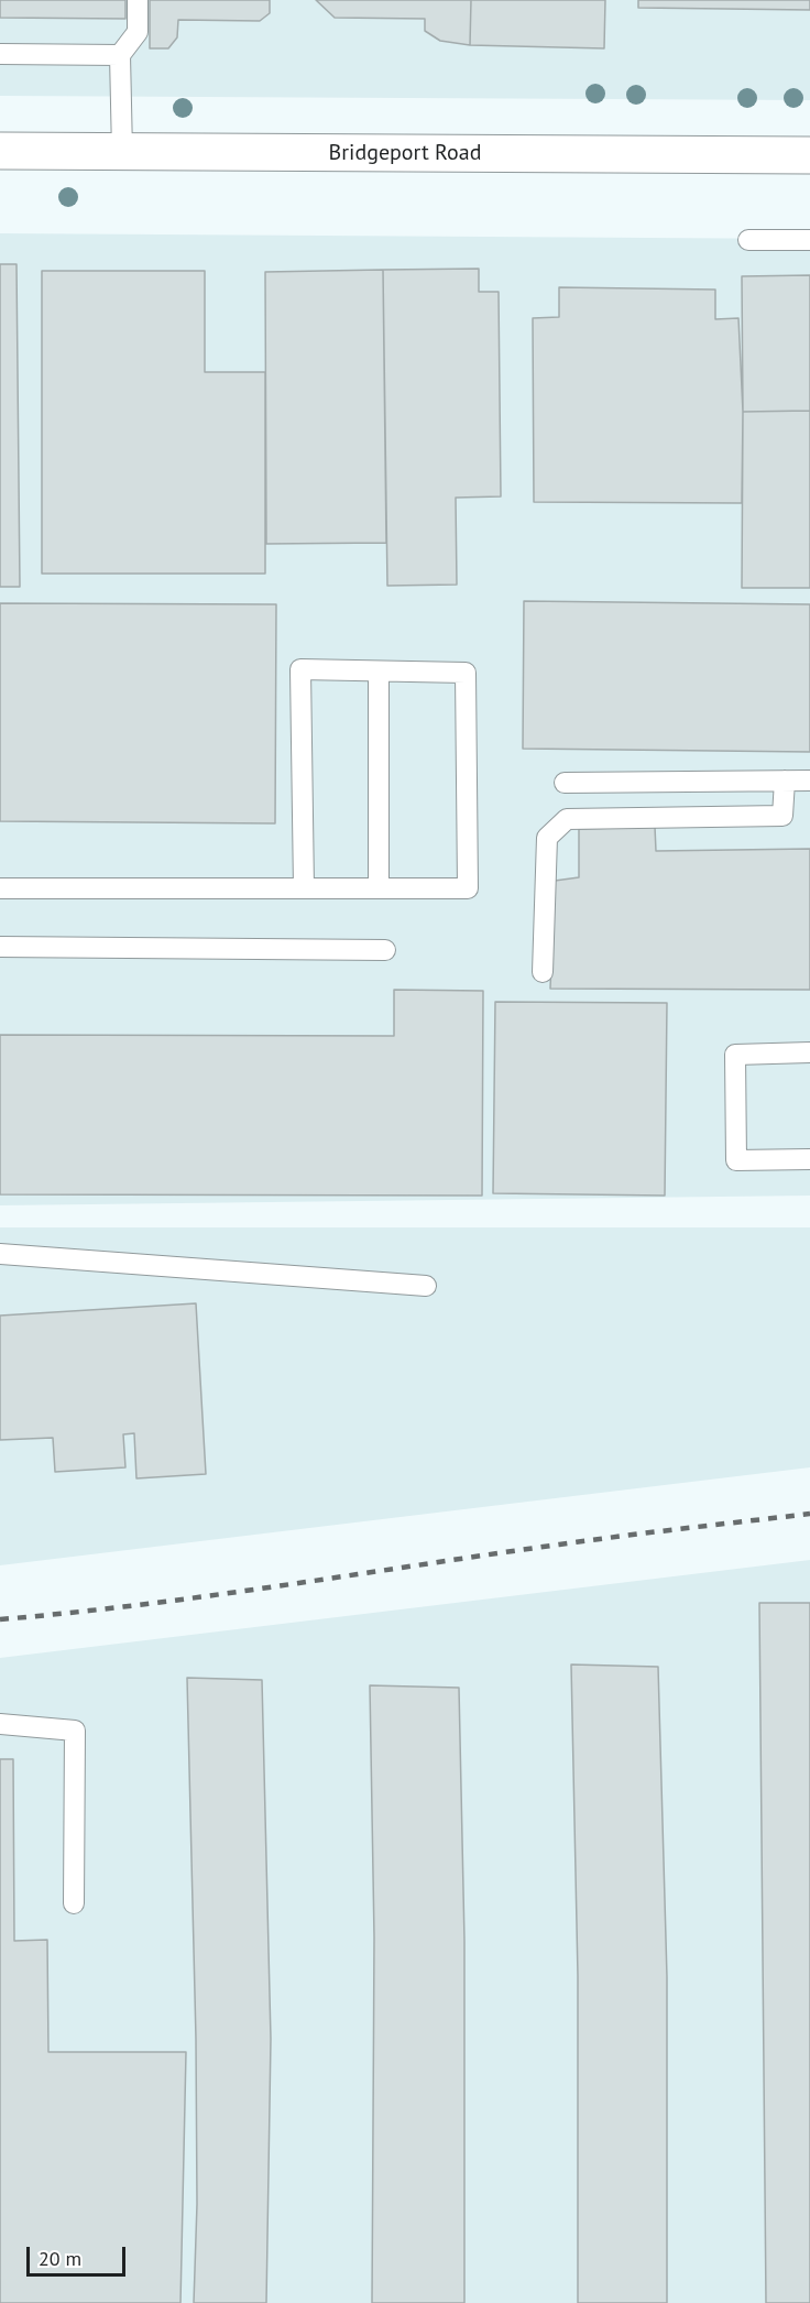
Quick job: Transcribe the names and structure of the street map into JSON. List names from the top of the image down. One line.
{"streets":{"main road":["Bridgeport Road"]},"scale_bar":"20 m"}
